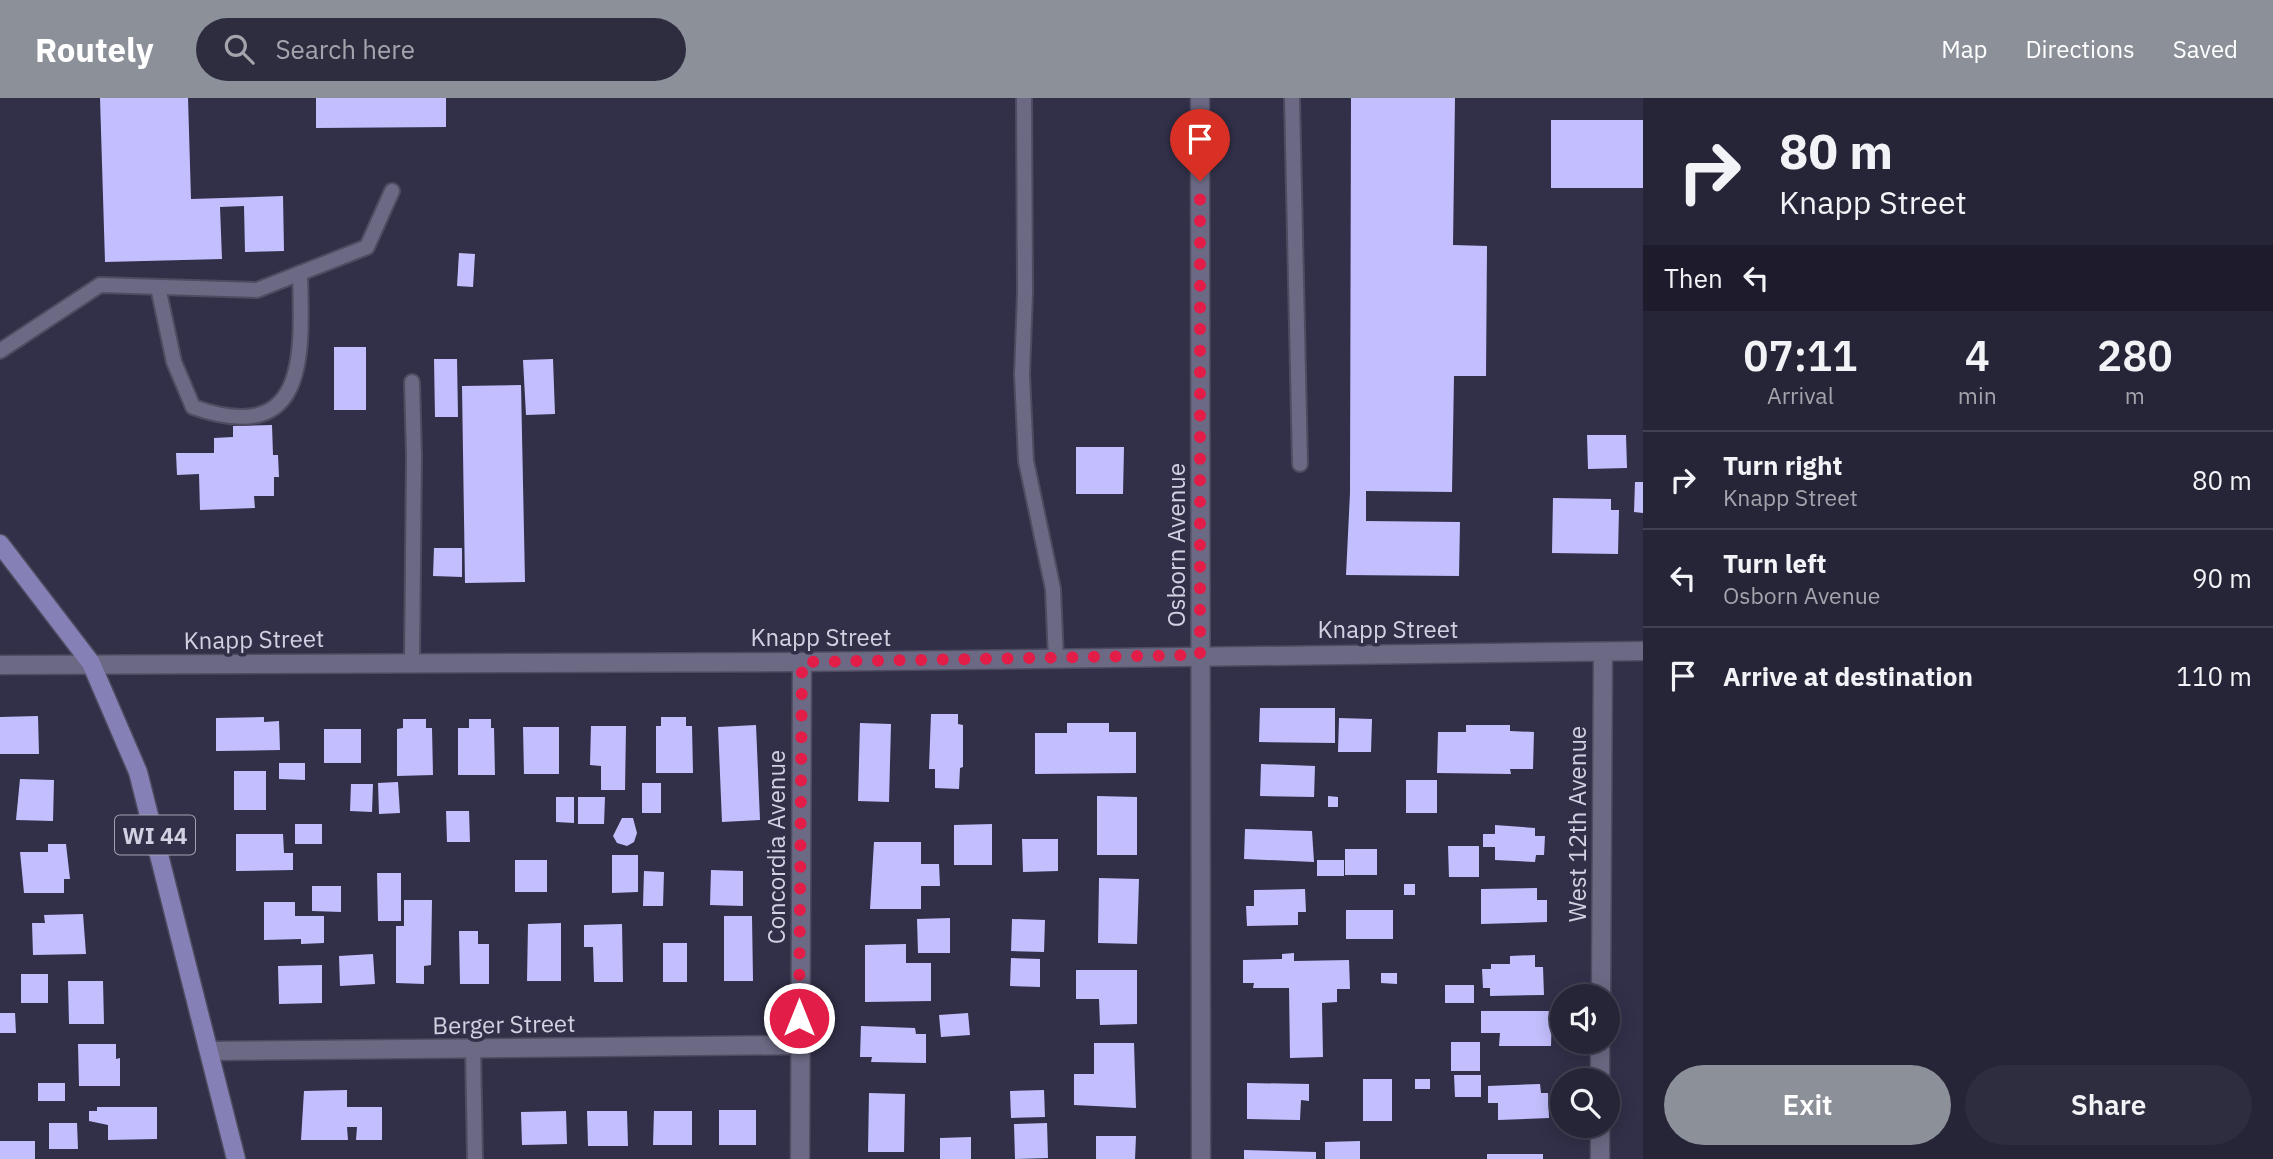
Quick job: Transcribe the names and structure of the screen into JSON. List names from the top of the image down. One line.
{"streets":{"main road":["WI 44"],"street":["Osborn Avenue","Knapp Street","West 12th Avenue","Concordia Avenue","Berger Street"]},"crossings":[["Osborn Avenue","Knapp Street"],["Knapp Street","West 12th Avenue"],["Knapp Street","WI 44"],["Knapp Street","Concordia Avenue"],["WI 44","Berger Street"],["Concordia Avenue","Berger Street"]],"page":{"header":"Routely","search":"Search here","nav":["Map","Directions","Saved"],"turn":["80 m","Knapp Street"],"then":"Then","eta":["07:11","Arrival","4","min","280","m"],"list":[{"name":"Turn right","note":"Knapp Street","value":"80 m"},{"name":"Turn left","note":"Osborn Avenue","value":"90 m"},{"name":"Arrive at destination","value":"110 m"}],"buttons":["Exit","Share"]}}
